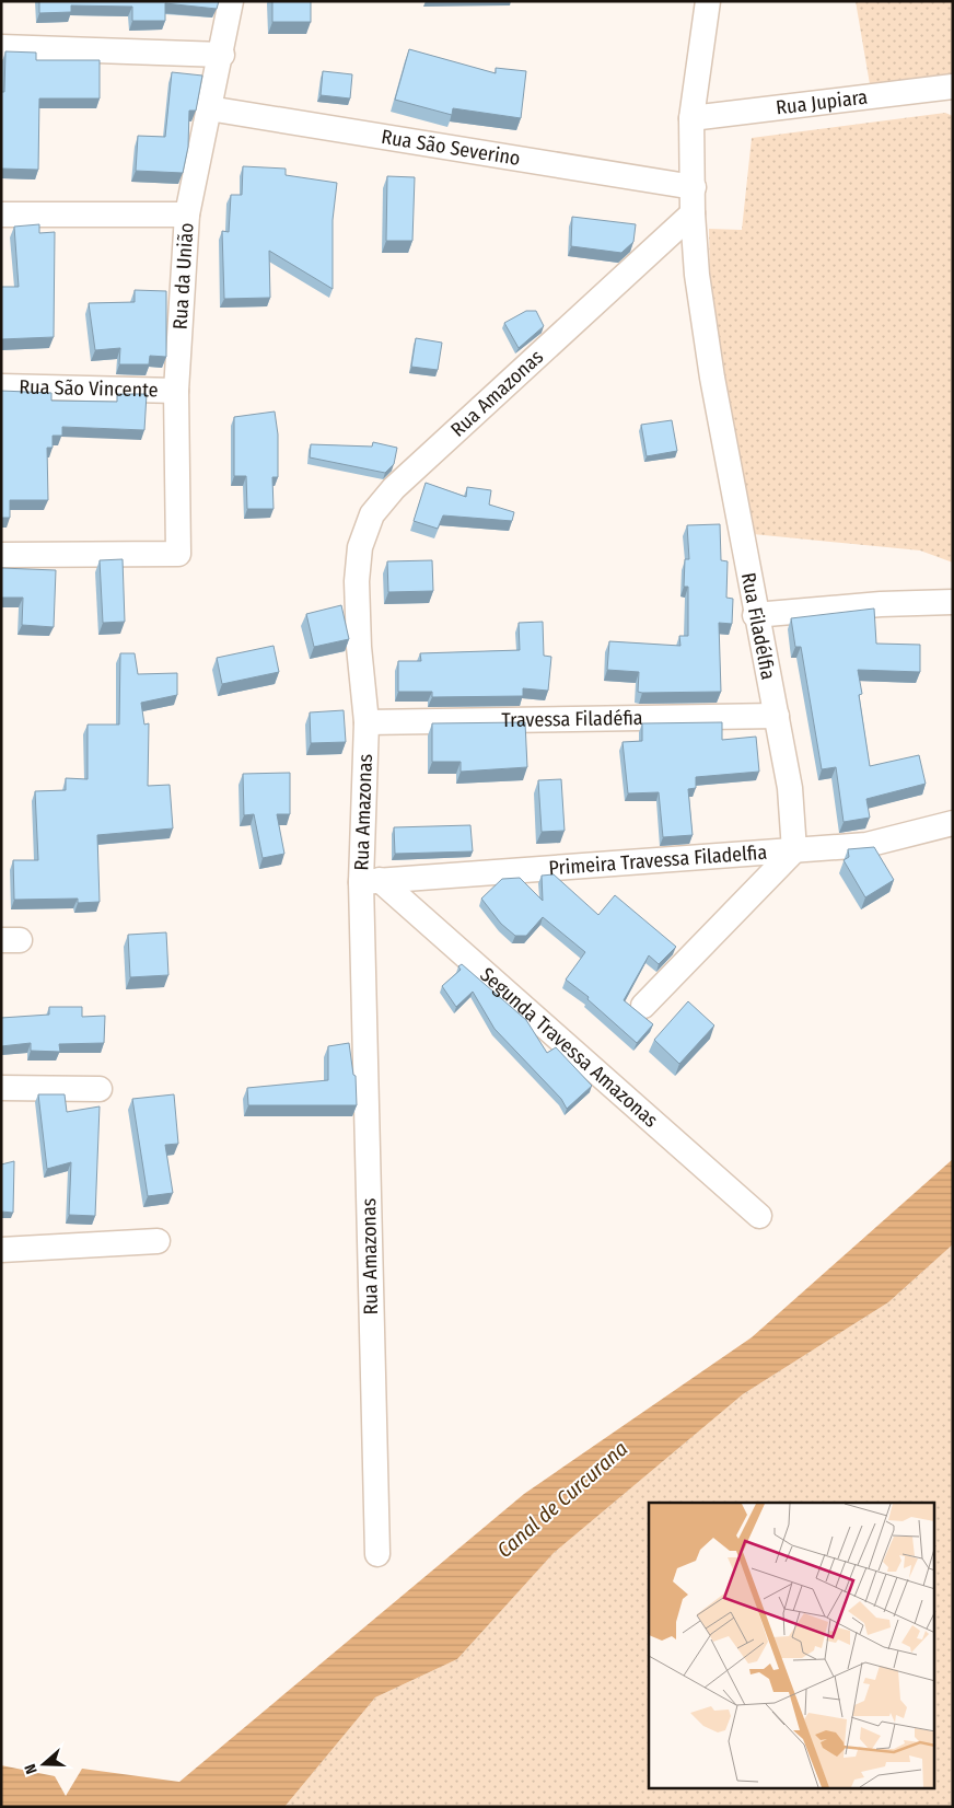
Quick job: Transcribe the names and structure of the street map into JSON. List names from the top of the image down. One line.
{"streets":{"street":["Rua Jupiara","Rua São Severino","Rua da União","Rua São Vincente","Rua Amazonas","Rua Filadélfia","Travessa Filadéfia","Primeira Travessa Filadelfia","Segunda Travessa Amazonas"]},"crossings":[["Rua Jupiara","Rua Filadélfia"],["Rua São Severino","Rua da União"],["Rua São Severino","Rua Filadélfia"],["Rua da União","Rua São Vincente"],["Rua Amazonas","Rua Filadélfia"],["Rua Amazonas","Travessa Filadéfia"],["Rua Amazonas","Primeira Travessa Filadelfia"],["Rua Amazonas","Segunda Travessa Amazonas"],["Rua Filadélfia","Travessa Filadéfia"],["Rua Filadélfia","Primeira Travessa Filadelfia"],["Primeira Travessa Filadelfia","Segunda Travessa Amazonas"]],"water":["Canal de Curcurana"],"north":"left"}
